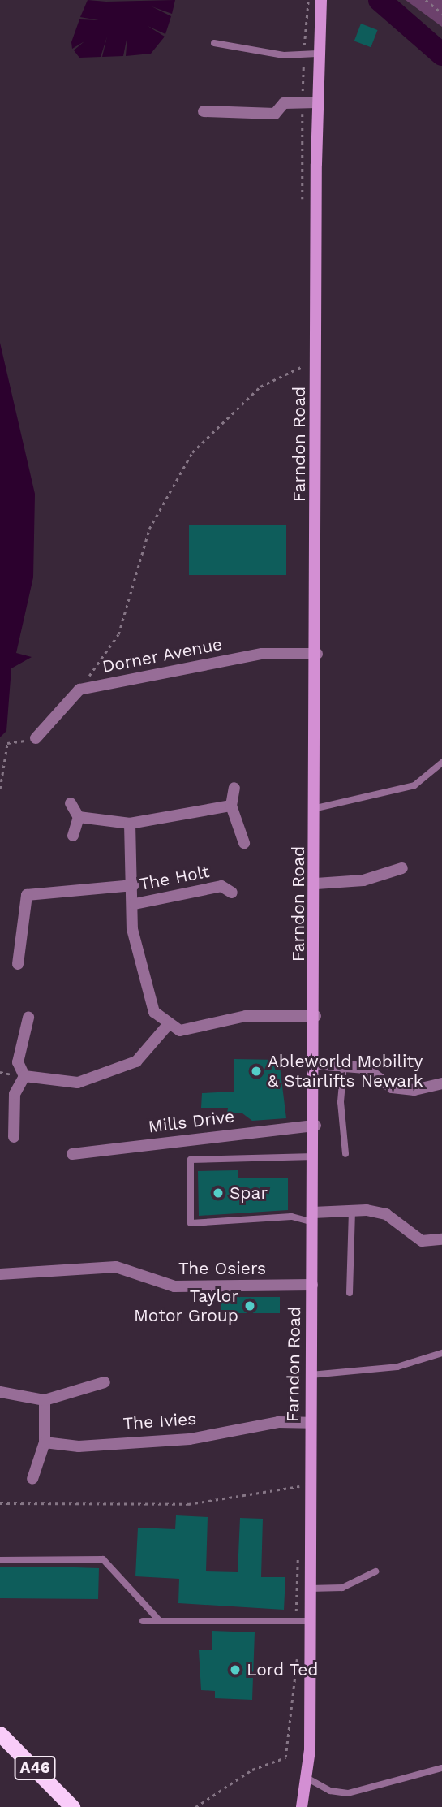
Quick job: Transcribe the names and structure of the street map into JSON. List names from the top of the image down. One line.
{"streets":{"highway":["A46"],"main road":["Farndon Road"],"street":["Dorner Avenue","The Holt","Mills Drive","The Osiers","The Ivies"]},"crossings":[["Farndon Road","Dorner Avenue"],["Farndon Road","Mills Drive"],["Farndon Road","The Osiers"],["Farndon Road","The Ivies"]],"places":["Ableworld Mobility & Stairlifts Newark","Spar","Taylor Motor Group","Lord Ted"]}
